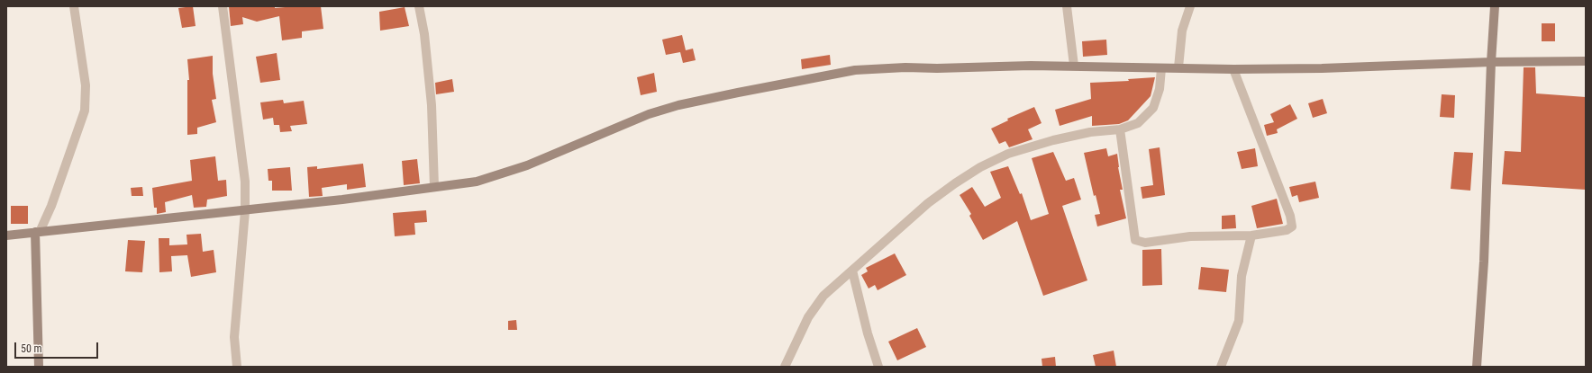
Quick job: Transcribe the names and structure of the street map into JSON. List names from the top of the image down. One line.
{"scale_bar":"50 m"}
